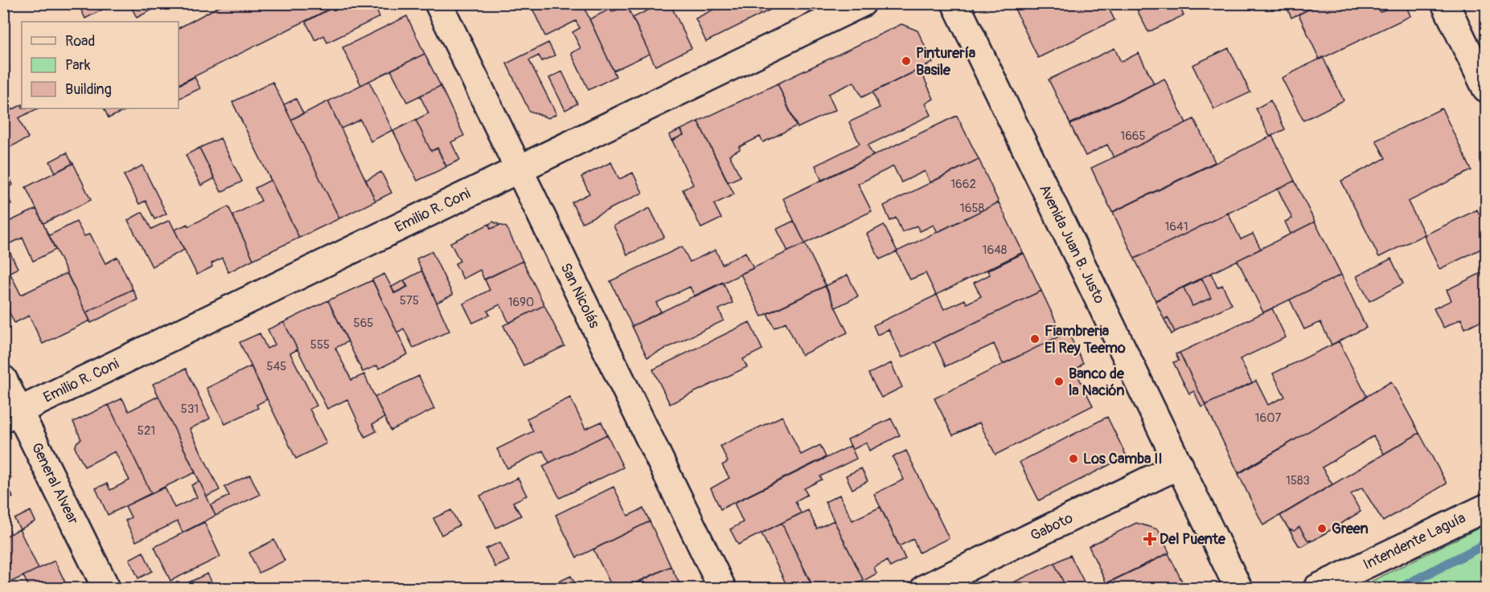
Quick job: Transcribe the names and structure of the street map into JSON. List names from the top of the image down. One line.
{"streets":{"street":["Emilio R. Coni","Avenida Juan B. Justo","San Nicolás","General Alvear","Gaboto","Intendente Laguía"]},"crossings":[["Emilio R. Coni","San Nicolás"],["Emilio R. Coni","General Alvear"],["Avenida Juan B. Justo","Gaboto"]],"places":{"other":["Pinturería Basile","Fiambreria El Rey Teemo","Banco de la Nación","Los Camba II","Green"],"health":["Del Puente"]},"house_numbers":["1665","1662","1658","1641","1648","575","1690","565","555","545","531","1607","521","1583"],"legend":["Road","Park","Building"]}
